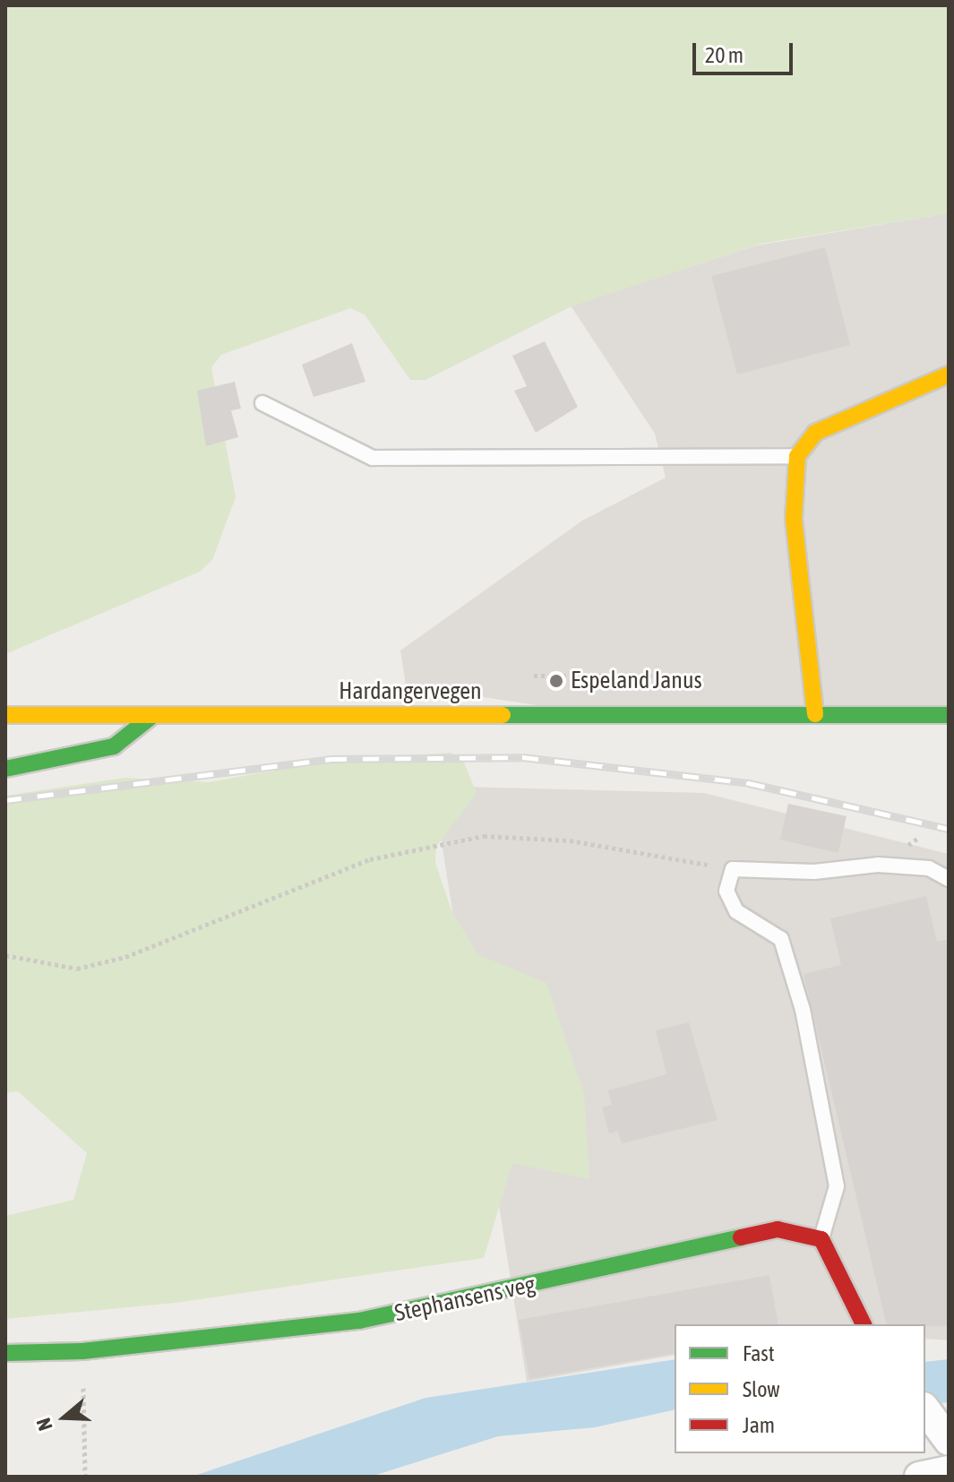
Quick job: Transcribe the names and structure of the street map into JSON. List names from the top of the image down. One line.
{"streets":{"street":["Hardangervegen","Stephansens veg"]},"places":["Espeland Janus"],"legend":["Fast","Slow","Jam"],"scale_bar":"20 m","north":"left"}
